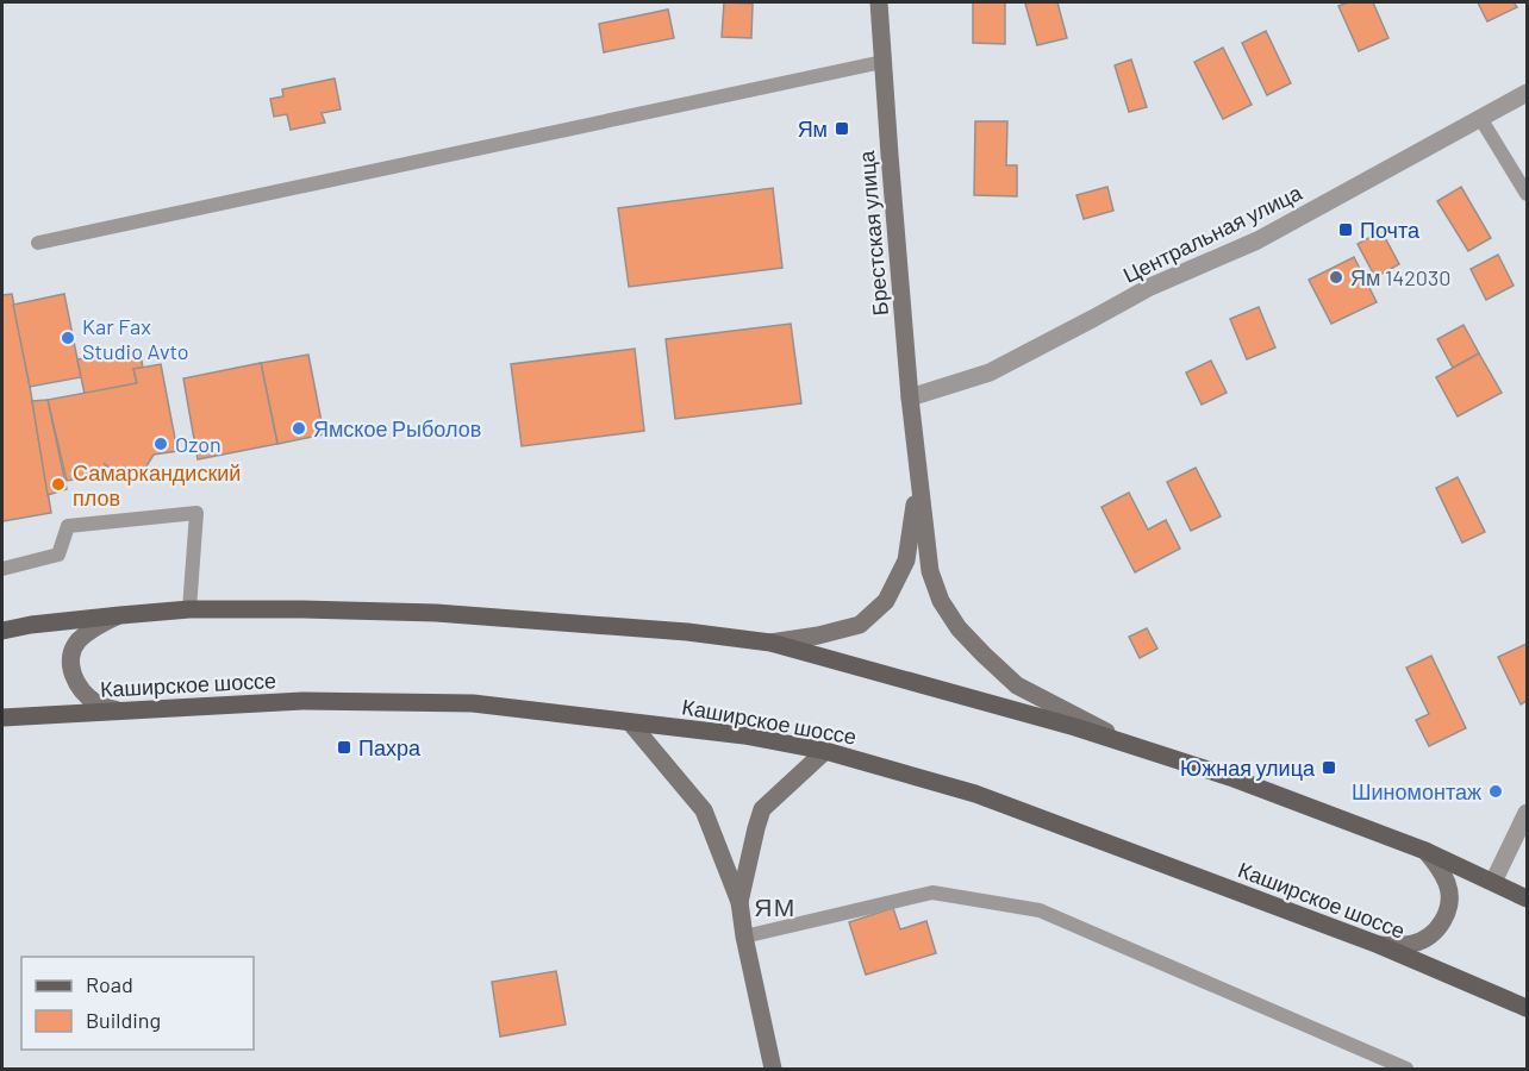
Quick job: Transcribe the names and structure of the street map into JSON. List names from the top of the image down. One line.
{"streets":{"main road":["Брестская улица","Каширское шоссе"],"street":["Центральная улица"]},"crossings":[["Брестская улица","Центральная улица"]],"districts":["ЯМ"],"places":{"transit":["Ям","Почта","Пахра","Южная улица"],"other":["Ям 142030","Kar Fax Studio Avto","Ямское Рыболов","Ozon","Самаркандиский плов","Шиномонтаж"]},"legend":["Road","Building"]}
